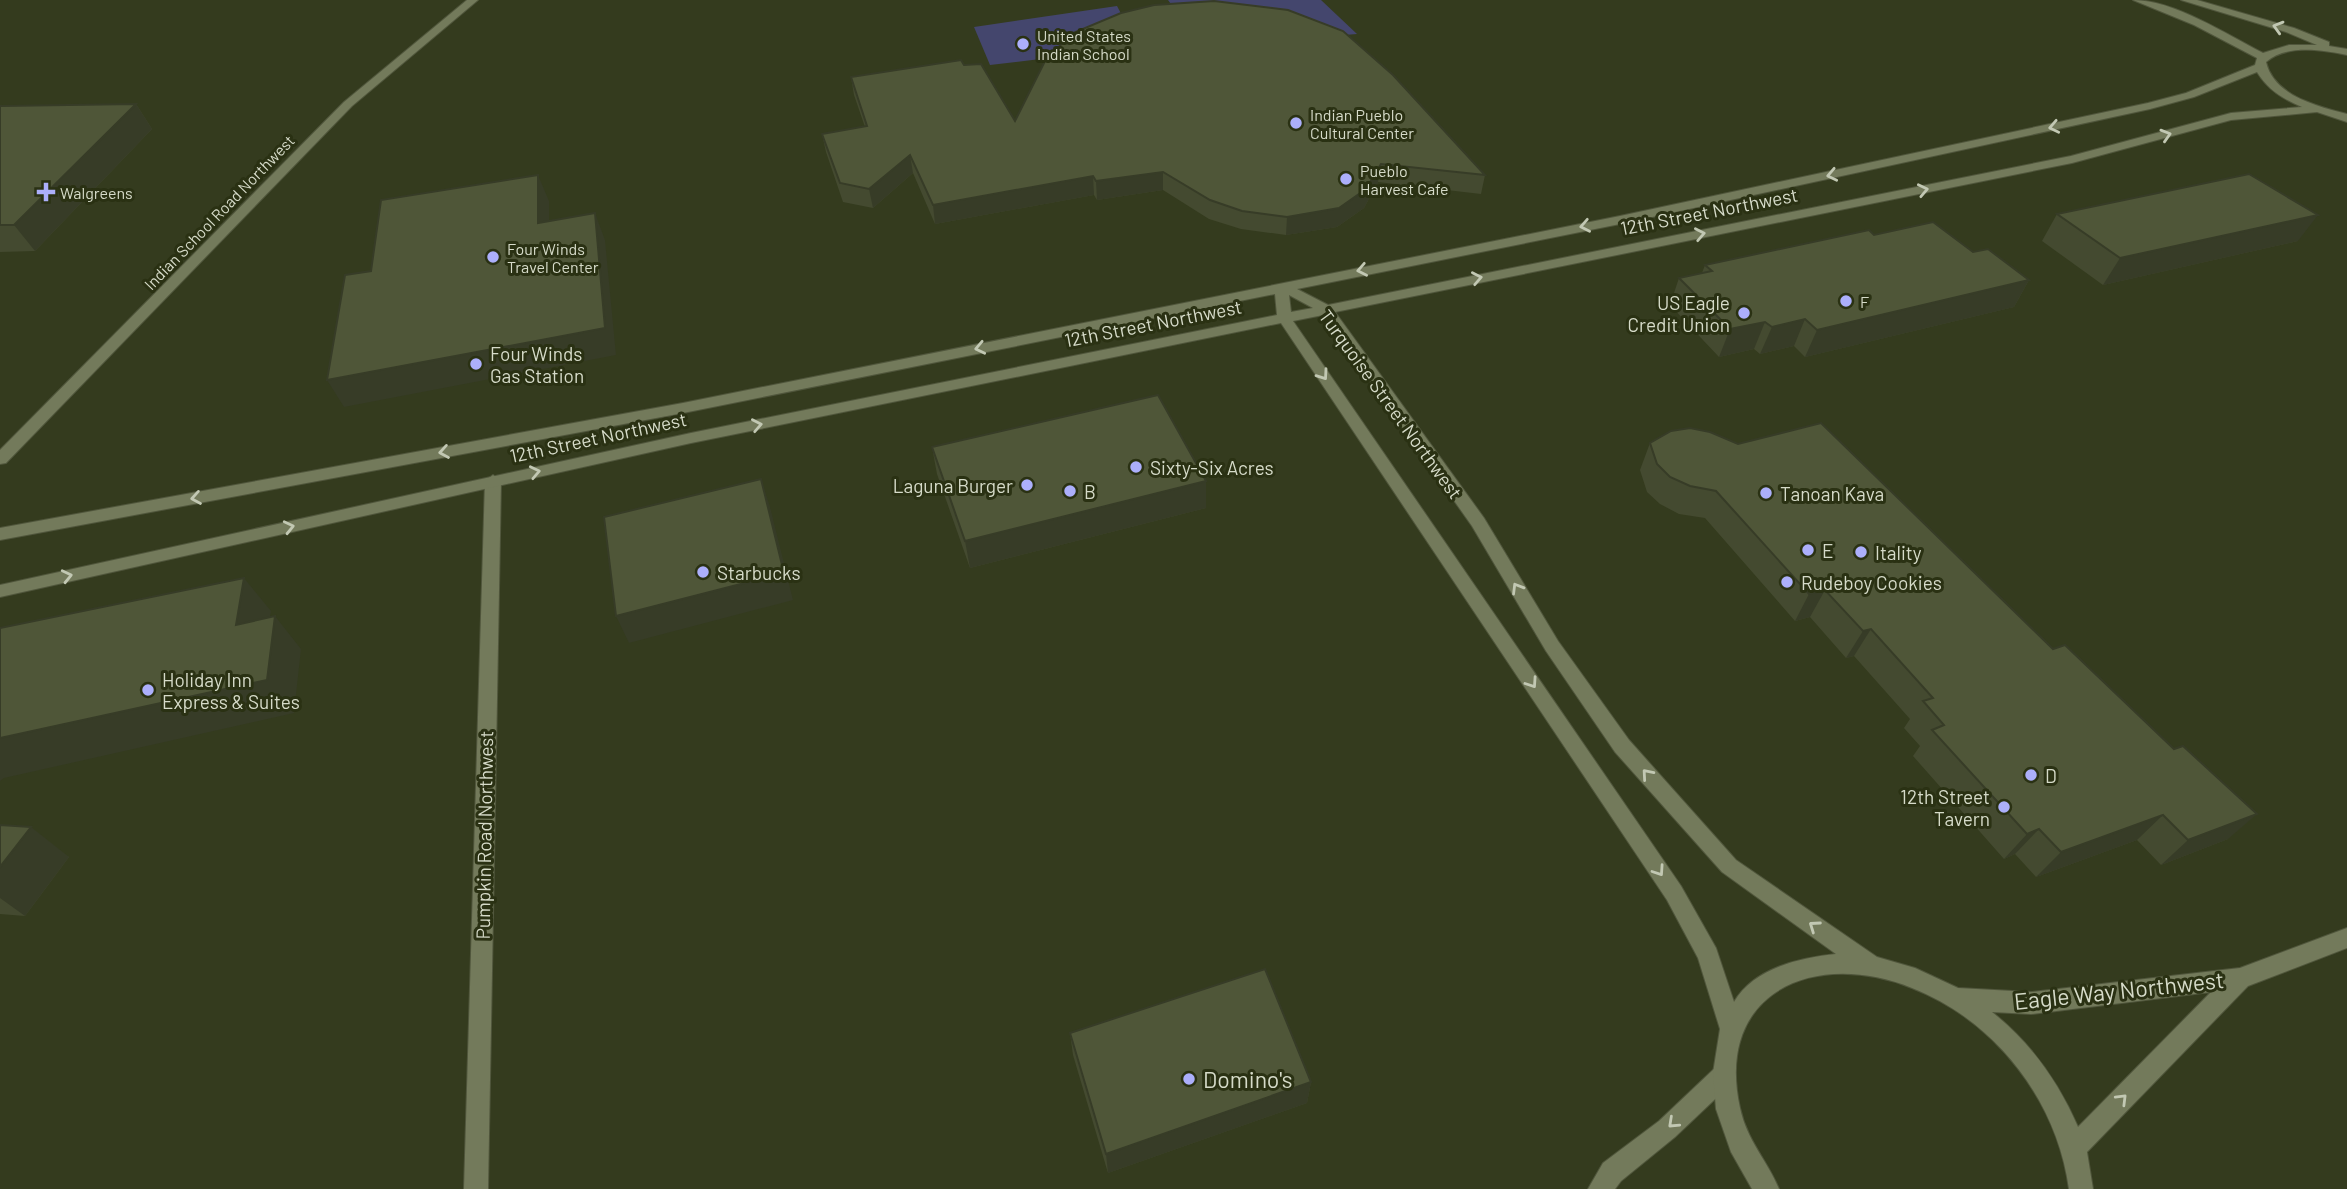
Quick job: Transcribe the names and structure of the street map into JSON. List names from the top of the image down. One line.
{"streets":{"main road":["12th Street Northwest","Indian School Road Northwest","Turquoise Street Northwest","Pumpkin Road Northwest","Eagle Way Northwest"]},"crossings":[["12th Street Northwest","Turquoise Street Northwest"],["12th Street Northwest","Pumpkin Road Northwest"]],"one_way":["Eagle Way Northwest"],"places":{"other":["United States Indian School","Indian Pueblo Cultural Center","Pueblo Harvest Cafe","Four Winds Travel Center","F","US Eagle Credit Union","Four Winds Gas Station","Sixty-Six Acres","Laguna Burger","B","Tanoan Kava","E","Itality","Starbucks","Rudeboy Cookies","Holiday Inn Express & Suites","D","12th Street Tavern","Domino's"],"health":["Walgreens"]}}
